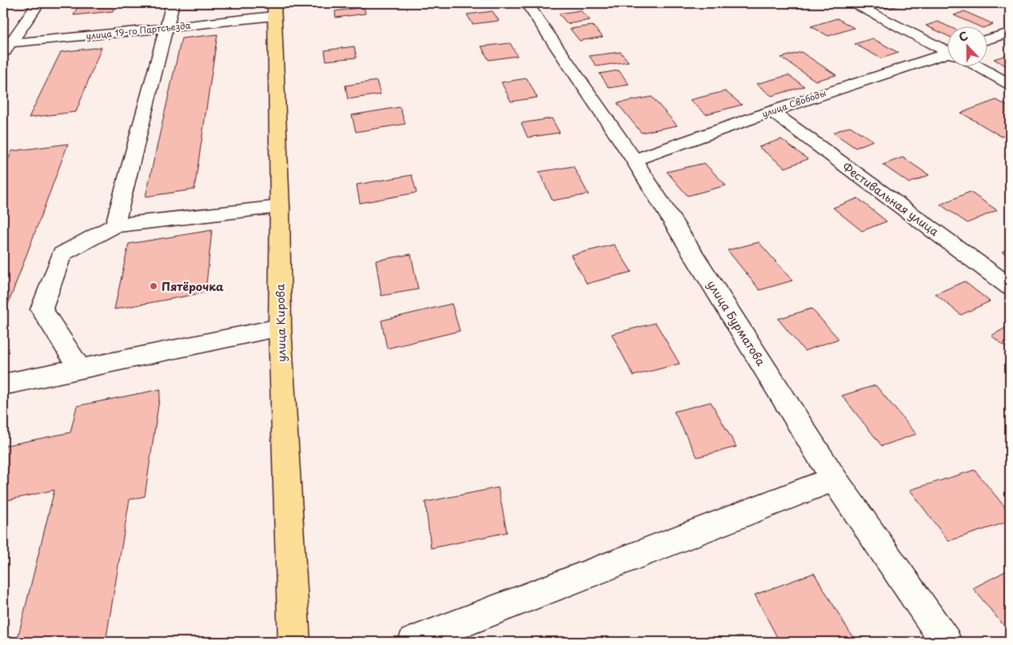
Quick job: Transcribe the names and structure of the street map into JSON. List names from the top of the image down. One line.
{"streets":{"main road":["улица Кирова"],"street":["улица 19-го Партсъезда","улица Свободы","Фестивальная улица","улица Бурматова"]},"crossings":[["улица 19-го Партсъезда","улица Кирова"],["улица Свободы","Фестивальная улица"],["улица Свободы","улица Бурматова"]],"places":["Пятёрочка"],"north":"top"}
